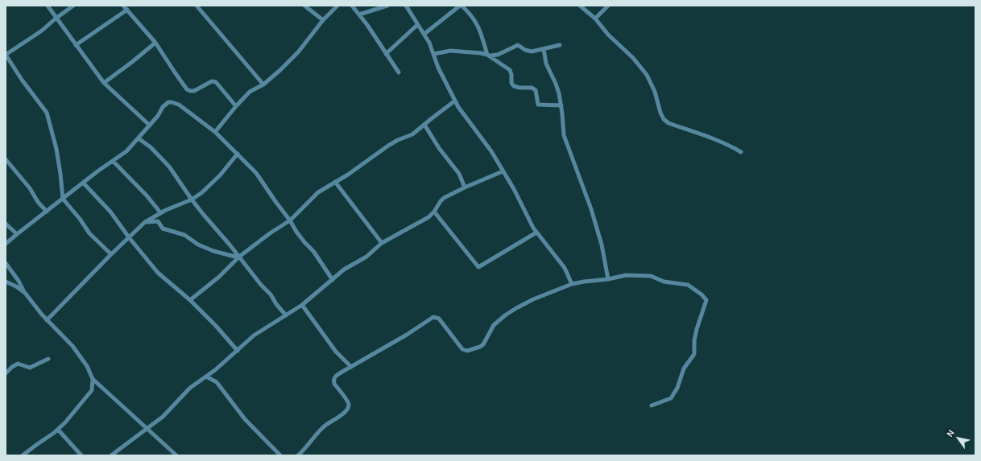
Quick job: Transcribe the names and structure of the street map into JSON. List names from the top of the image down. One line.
{"north":"top left"}
